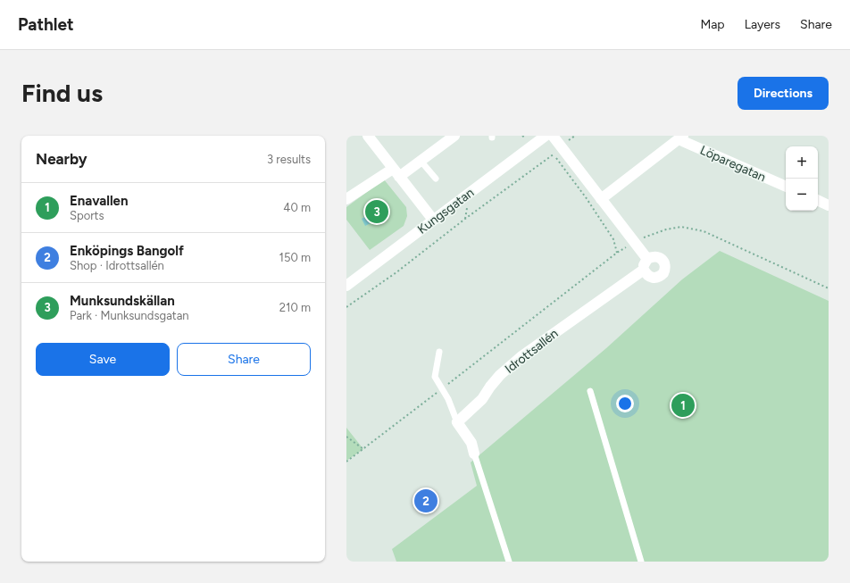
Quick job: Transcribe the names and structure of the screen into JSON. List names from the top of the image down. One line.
{"streets":{"street":["Löparegatan","Kungsgatan","Idrottsallén"]},"page":{"header":"Pathlet","nav":["Map","Layers","Share"],"buttons":["Directions",["Save","Share"]],"title":"Find us","heading":["Nearby","3 results"],"map_buttons":["+","−"],"list":[{"mark":"1","name":"Enavallen","note":"Sports","value":"40 m"},{"mark":"2","name":"Enköpings Bangolf","note":"Shop · Idrottsallén","value":"150 m"},{"mark":"3","name":"Munksundskällan","note":"Park · Munksundsgatan","value":"210 m"}],"pins":["3","1","2"]}}
